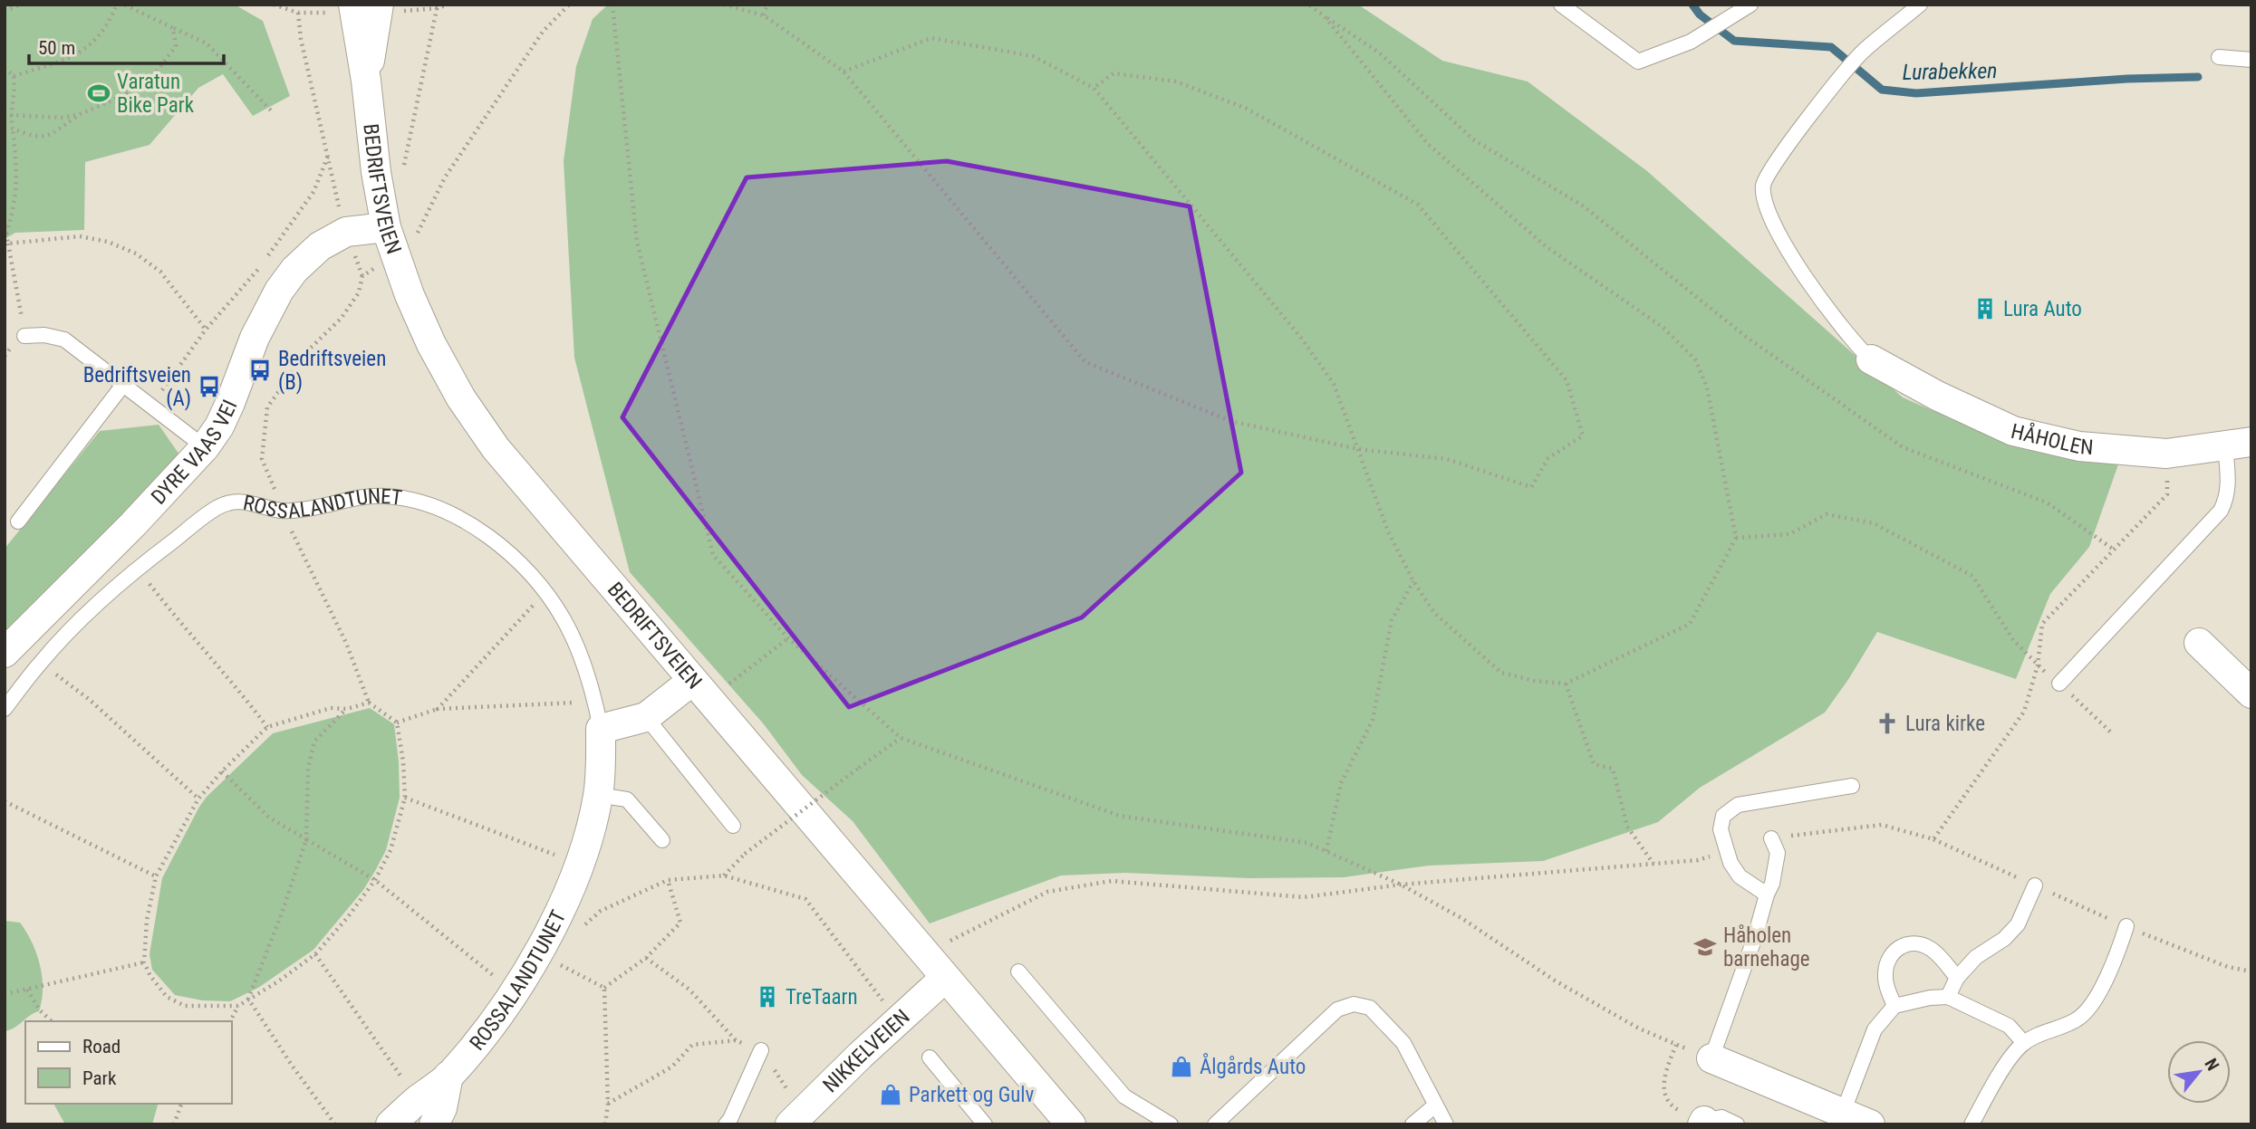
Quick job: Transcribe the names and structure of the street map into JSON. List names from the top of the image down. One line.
{"streets":{"street":["BEDRIFTSVEIEN","HÅHOLEN","DYRE VAAS VEI","ROSSALANDTUNET","NIKKELVEIEN"]},"crossings":[["BEDRIFTSVEIEN","DYRE VAAS VEI"],["BEDRIFTSVEIEN","NIKKELVEIEN"]],"water":["Lurabekken"],"places":{"sports":["Varatun Bike Park"],"building":["Lura Auto","TreTaarn"],"bus stop":["Bedriftsveien (B)","Bedriftsveien (A)"],"church":["Lura kirke"],"school or university":["Håholen barnehage"],"shop":["Ålgårds Auto","Parkett og Gulv"]},"legend":["Road","Park"],"scale_bar":"50 m","north":"top right"}
